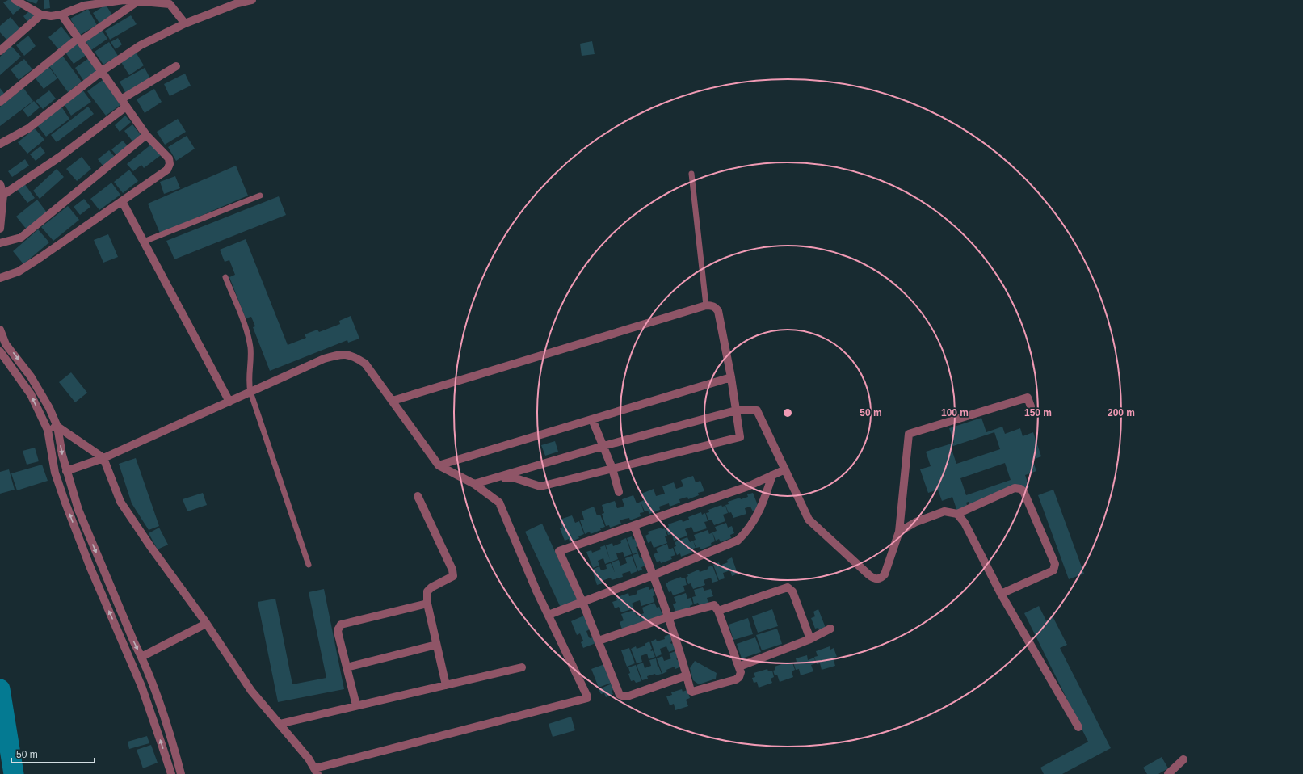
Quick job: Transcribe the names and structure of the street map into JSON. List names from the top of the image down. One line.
{"scale_bar":"50 m","rings":["50 m","100 m","150 m","200 m"]}
